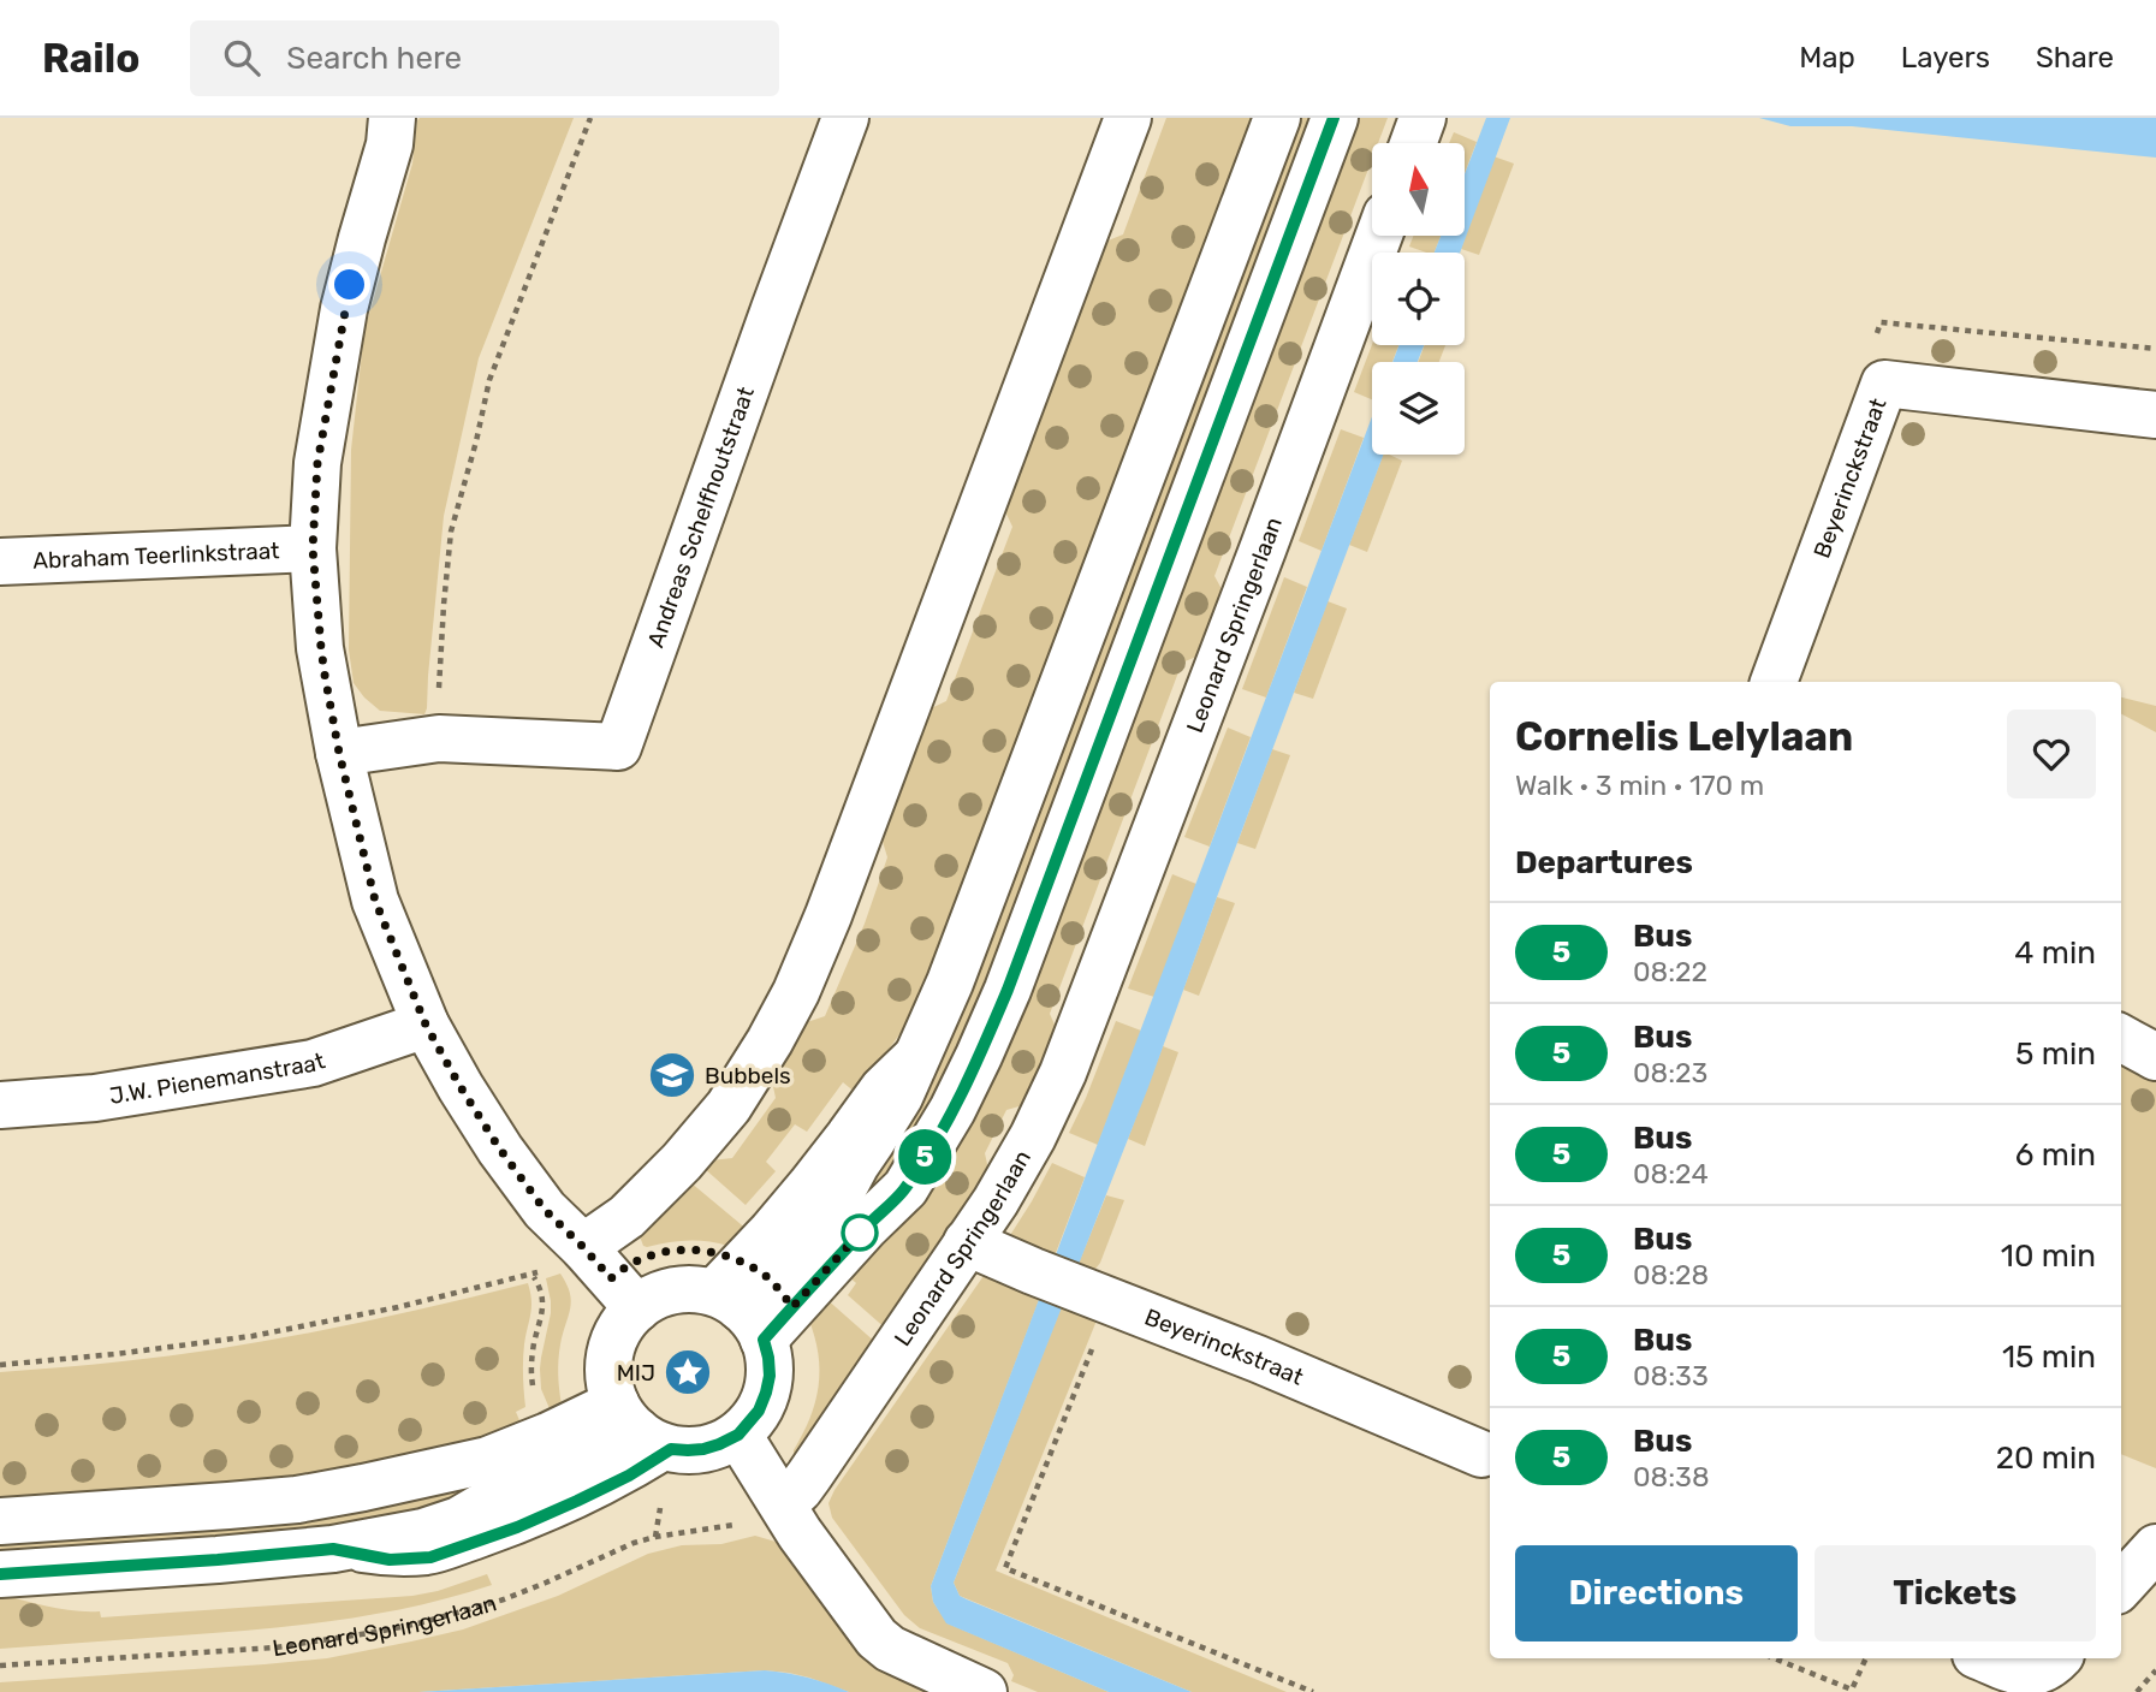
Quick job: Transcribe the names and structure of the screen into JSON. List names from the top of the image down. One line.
{"streets":{"street":["Beyerinckstraat","Andreas Schelfhoutstraat","Abraham Teerlinkstraat","Leonard Springerlaan","J.W. Pienemanstraat"]},"crossings":[["Beyerinckstraat","Leonard Springerlaan"]],"places":{"school or university":["Bubbels"],"place":["MIJ"]},"lines":["bus line 5"],"north":"top","page":{"header":"Railo","search":"Search here","nav":["Map","Layers","Share"],"on_map":"5","heading":[["Cornelis Lelylaan","Walk · 3 min · 170 m"],"Departures"],"list":[{"mark":"5","name":"Bus","note":"08:22","value":"4 min"},{"mark":"5","name":"Bus","note":"08:23","value":"5 min"},{"mark":"5","name":"Bus","note":"08:24","value":"6 min"},{"mark":"5","name":"Bus","note":"08:28","value":"10 min"},{"mark":"5","name":"Bus","note":"08:33","value":"15 min"},{"mark":"5","name":"Bus","note":"08:38","value":"20 min"}],"buttons":["Directions","Tickets"]}}
